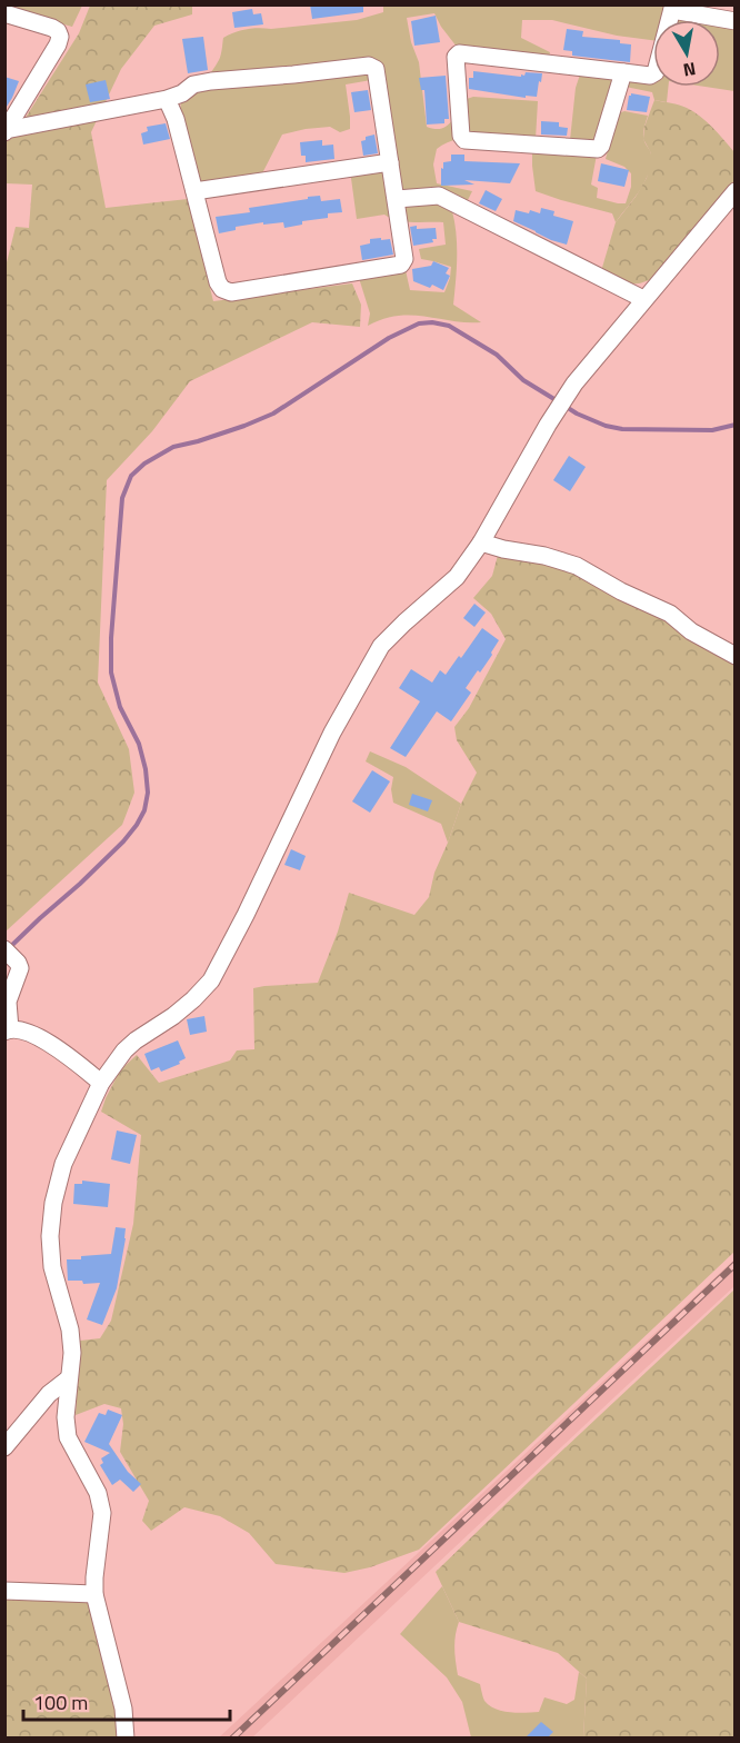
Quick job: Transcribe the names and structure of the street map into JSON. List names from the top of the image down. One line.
{"scale_bar":"100 m","north":"bottom"}
